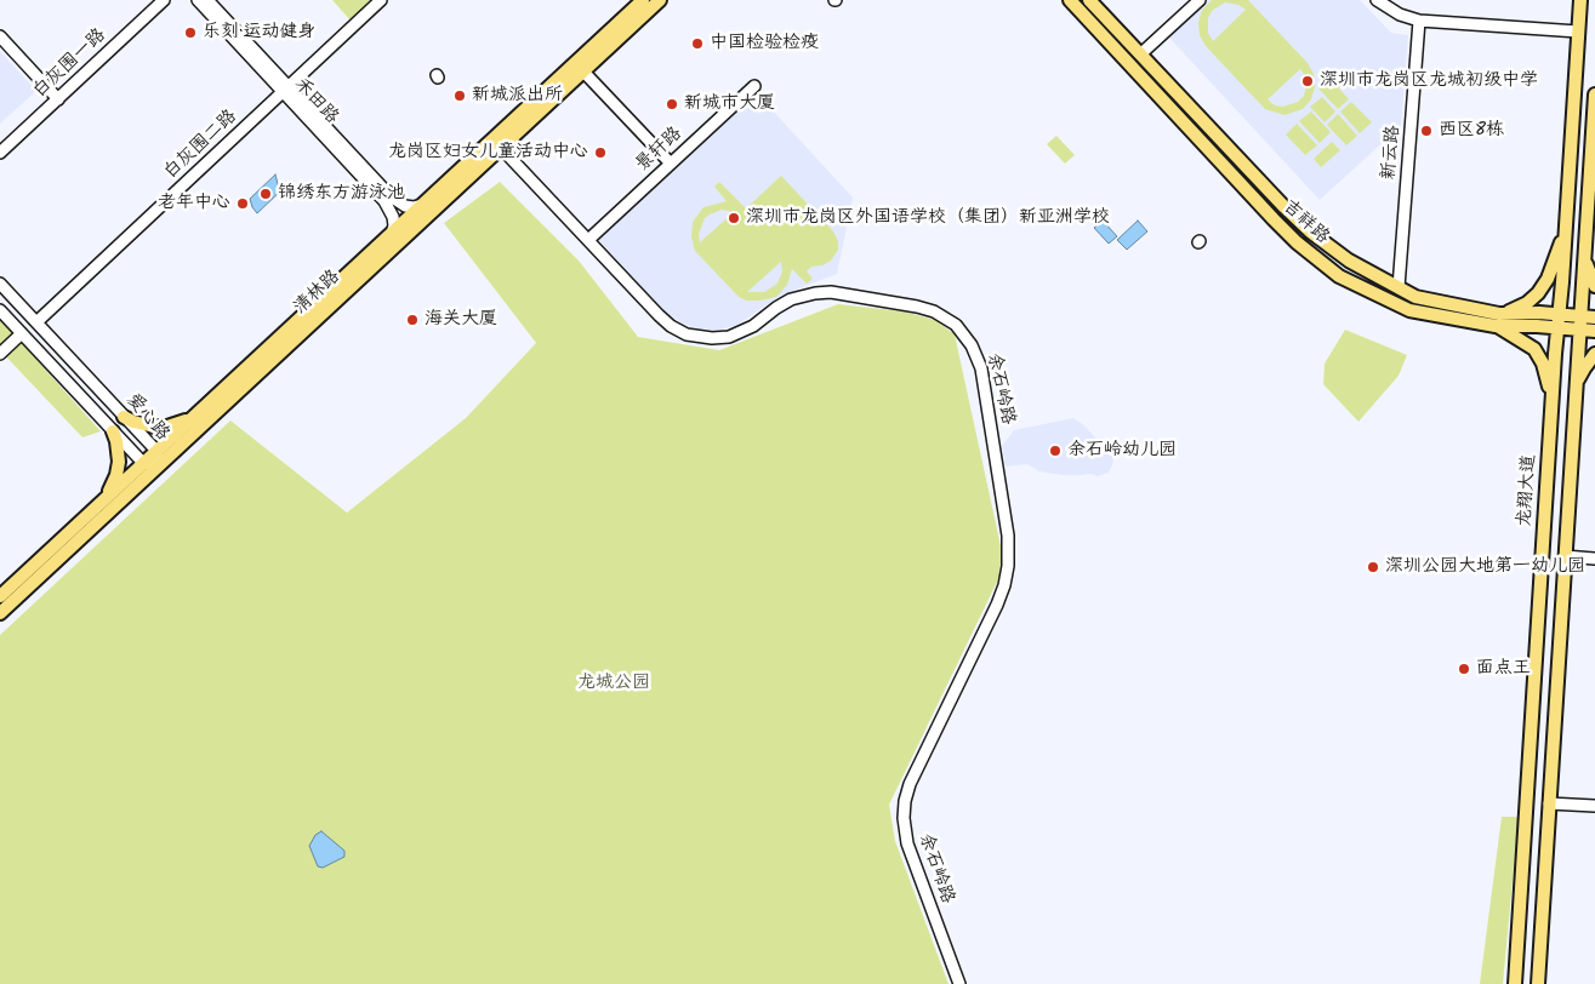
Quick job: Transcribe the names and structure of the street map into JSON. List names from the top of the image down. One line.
{"streets":{"main road":["吉祥路","清林路","龙翔大道"],"street":["白灰围一路","禾田路","白灰围二路","景轩路","新云路","余石岭路","爱心路"]},"crossings":[["禾田路","白灰围二路"],["禾田路","清林路"],["白灰围二路","爱心路"],["景轩路","余石岭路"],["新云路","吉祥路"],["吉祥路","龙翔大道"],["清林路","余石岭路"],["清林路","爱心路"]],"parks":["龙城公园"],"places":["乐刻·运动健身","中国检验检疫","深圳市龙岗区龙城初级中学","新城派出所","新城市大厦","西区8栋","龙岗区妇女儿童活动中心","锦绣东方游泳池","老年中心","深圳市龙岗区外国语学校（集团）新亚洲学校","海关大厦","余石岭幼儿园","深圳公园大地第一幼儿园","面点王"]}
